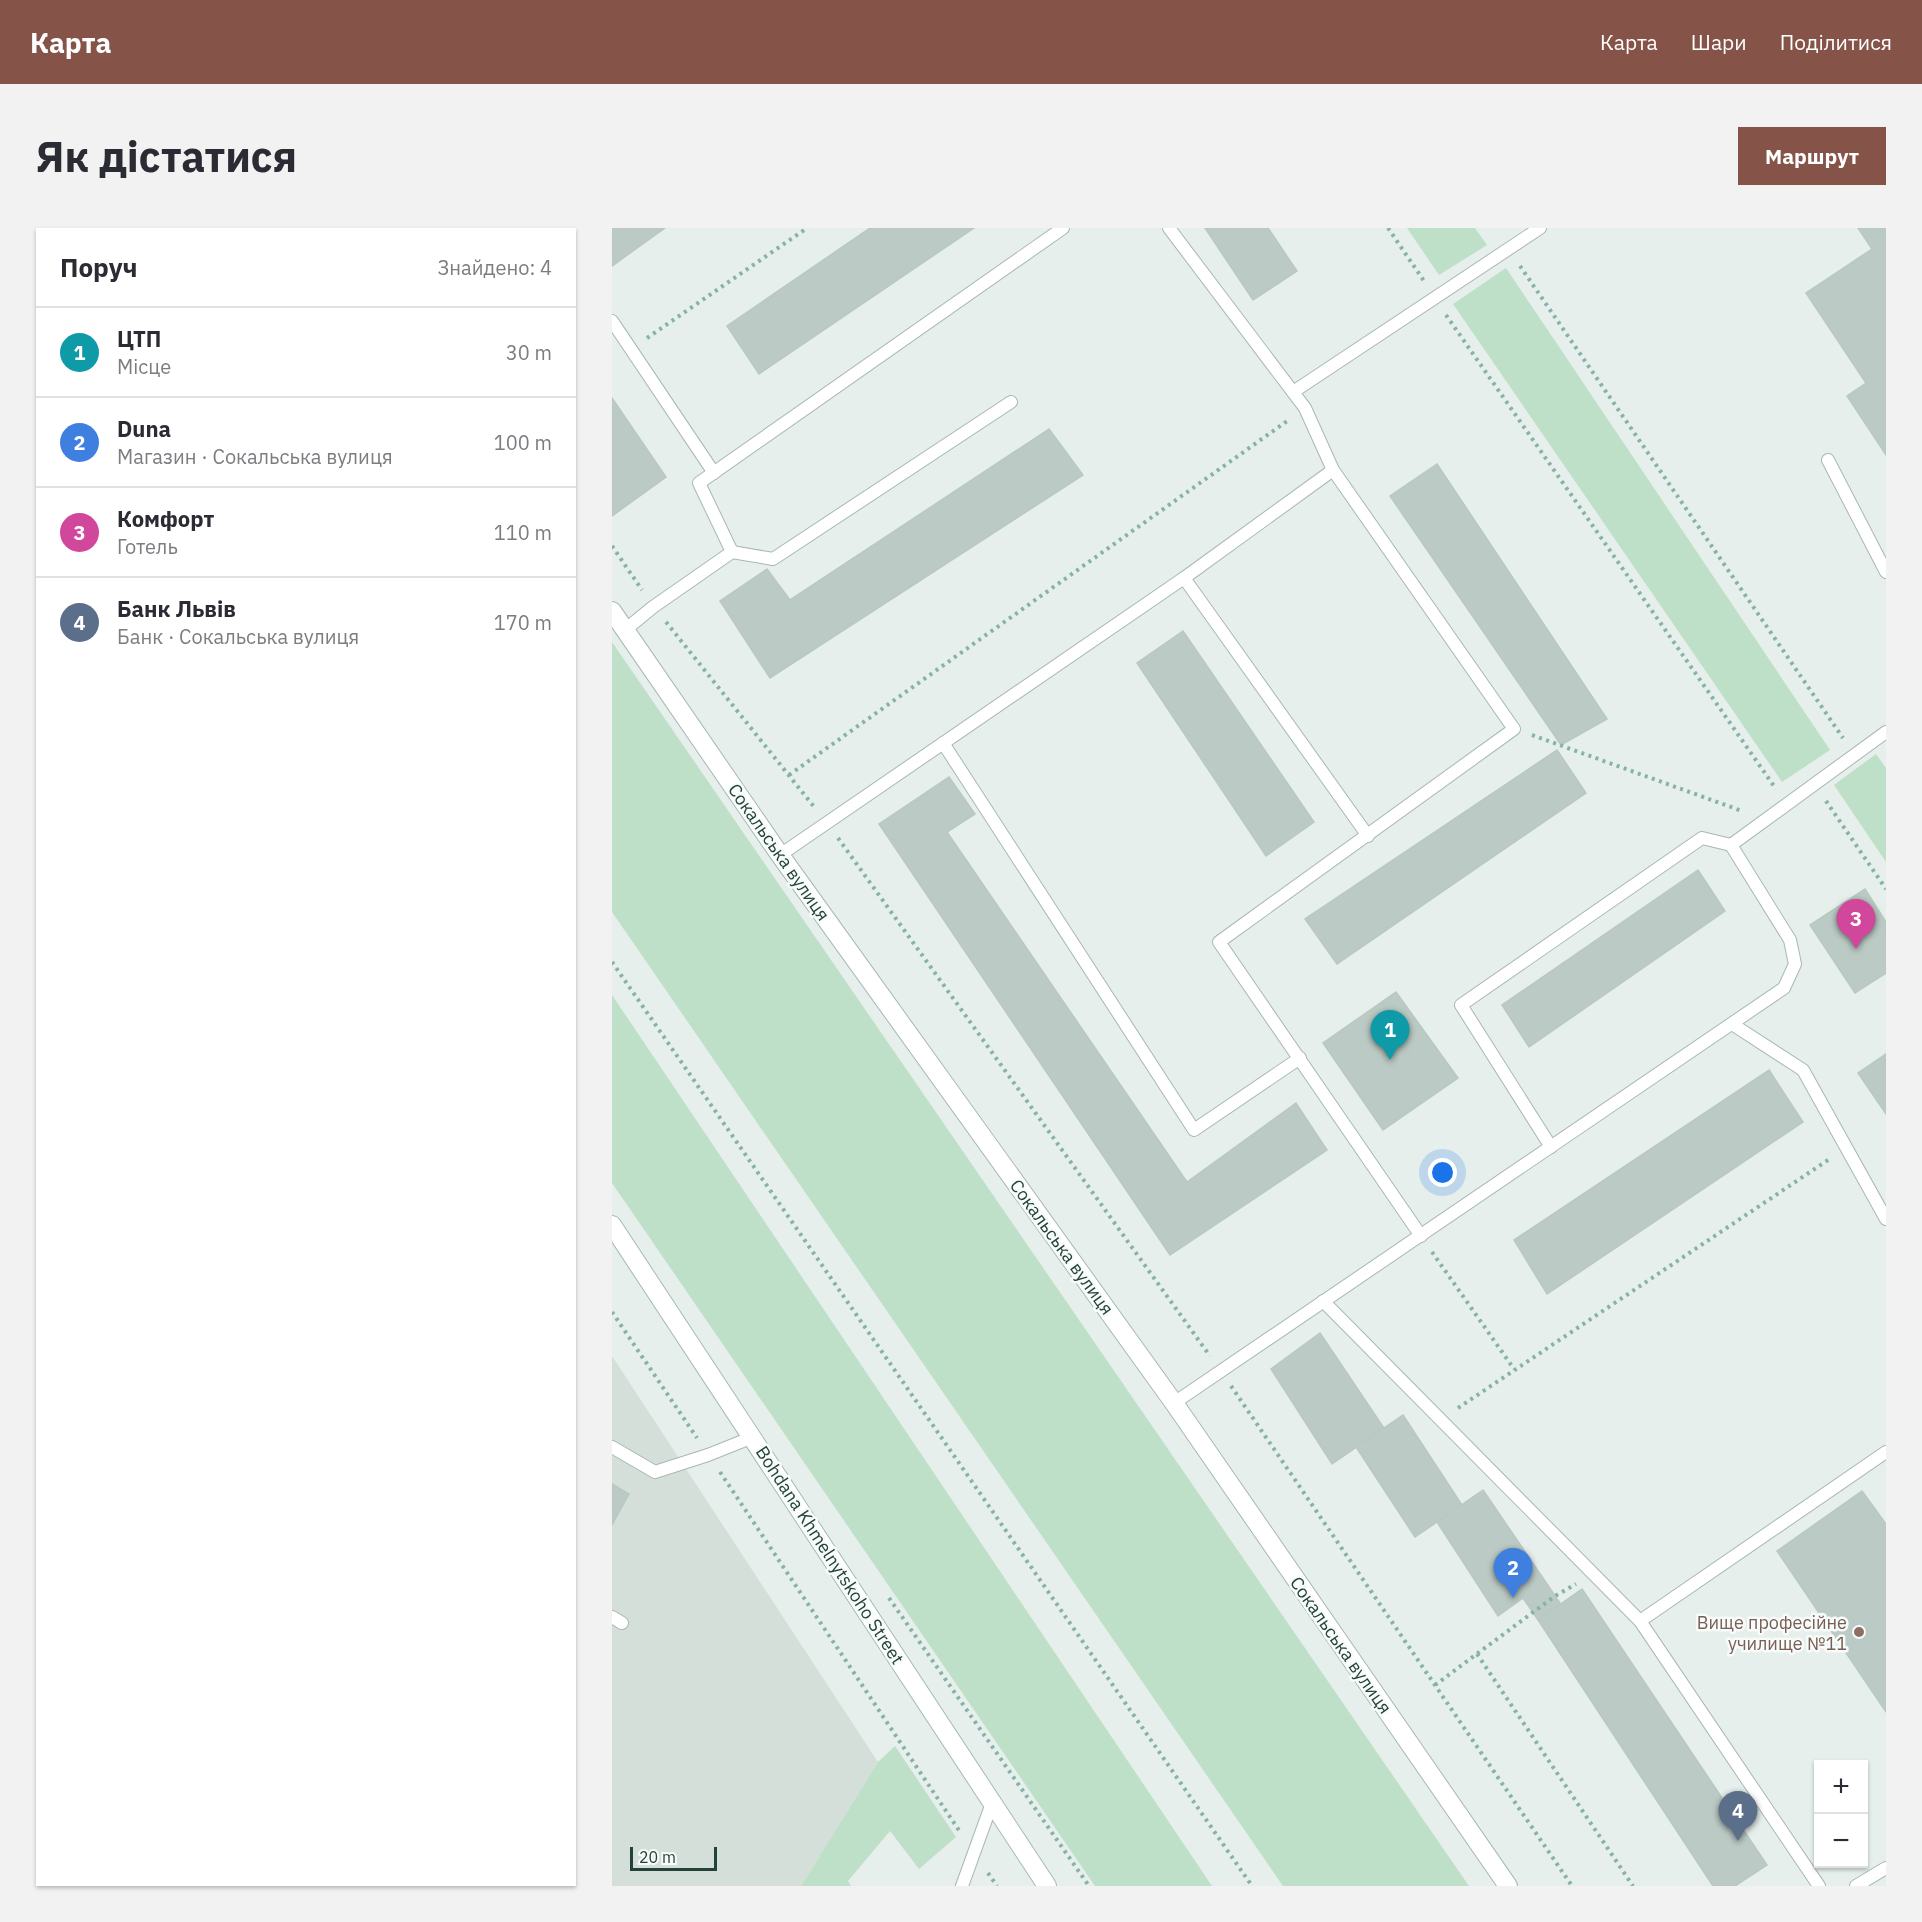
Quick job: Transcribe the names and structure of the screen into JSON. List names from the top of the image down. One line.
{"streets":{"street":["Сокальська вулиця","Bohdana Khmelnytskoho Street"]},"places":["Вище професійне училище №11"],"scale_bar":"20 m","page":{"header":"Карта","nav":["Карта","Шари","Поділитися"],"buttons":"Маршрут","title":"Як дістатися","heading":["Поруч","Знайдено: 4"],"list":[{"mark":"1","name":"ЦТП","note":"Місце","value":"30 m"},{"mark":"2","name":"Duna","note":"Магазин · Сокальська вулиця","value":"100 m"},{"mark":"3","name":"Комфорт","note":"Готель","value":"110 m"},{"mark":"4","name":"Банк Львів","note":"Банк · Сокальська вулиця","value":"170 m"}],"pins":["3","1","2","4"],"map_buttons":["+","−"],"scale":"20 m"}}
